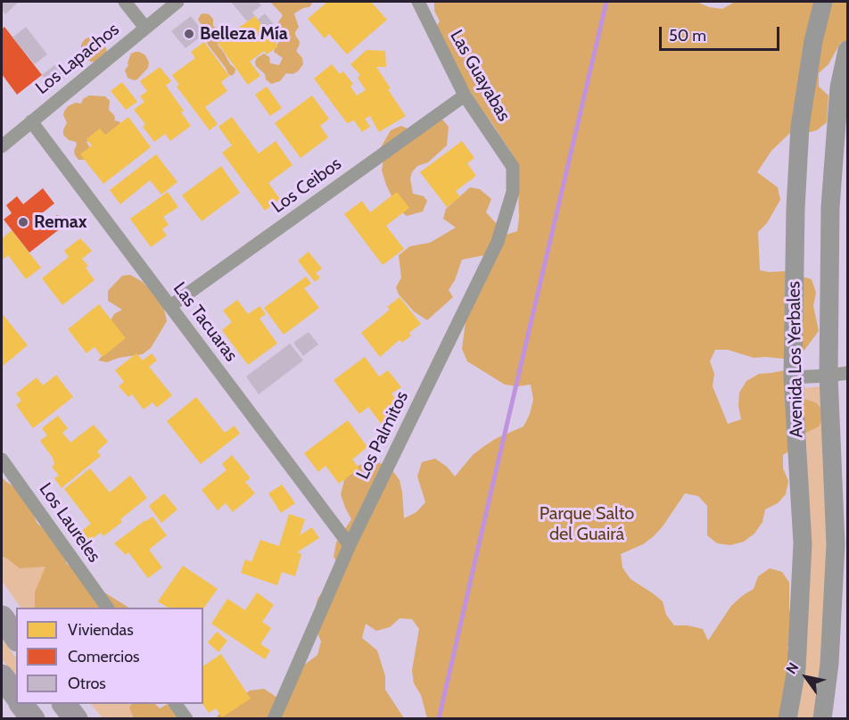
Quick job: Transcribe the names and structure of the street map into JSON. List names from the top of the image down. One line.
{"streets":{"street":["Los Lapachos","Las Guayabas","Los Ceibos","Las Tacuaras","Avenida Los Yerbales","Los Palmitos","Los Laureles"]},"crossings":[["Los Lapachos","Las Tacuaras"],["Las Guayabas","Los Ceibos"],["Las Guayabas","Los Palmitos"],["Los Ceibos","Las Tacuaras"],["Las Tacuaras","Los Palmitos"]],"parks":["Parque Salto del Guairá"],"places":["Belleza Mía","Remax"],"legend":["Viviendas","Comercios","Otros"],"scale_bar":"50 m","north":"top left"}
